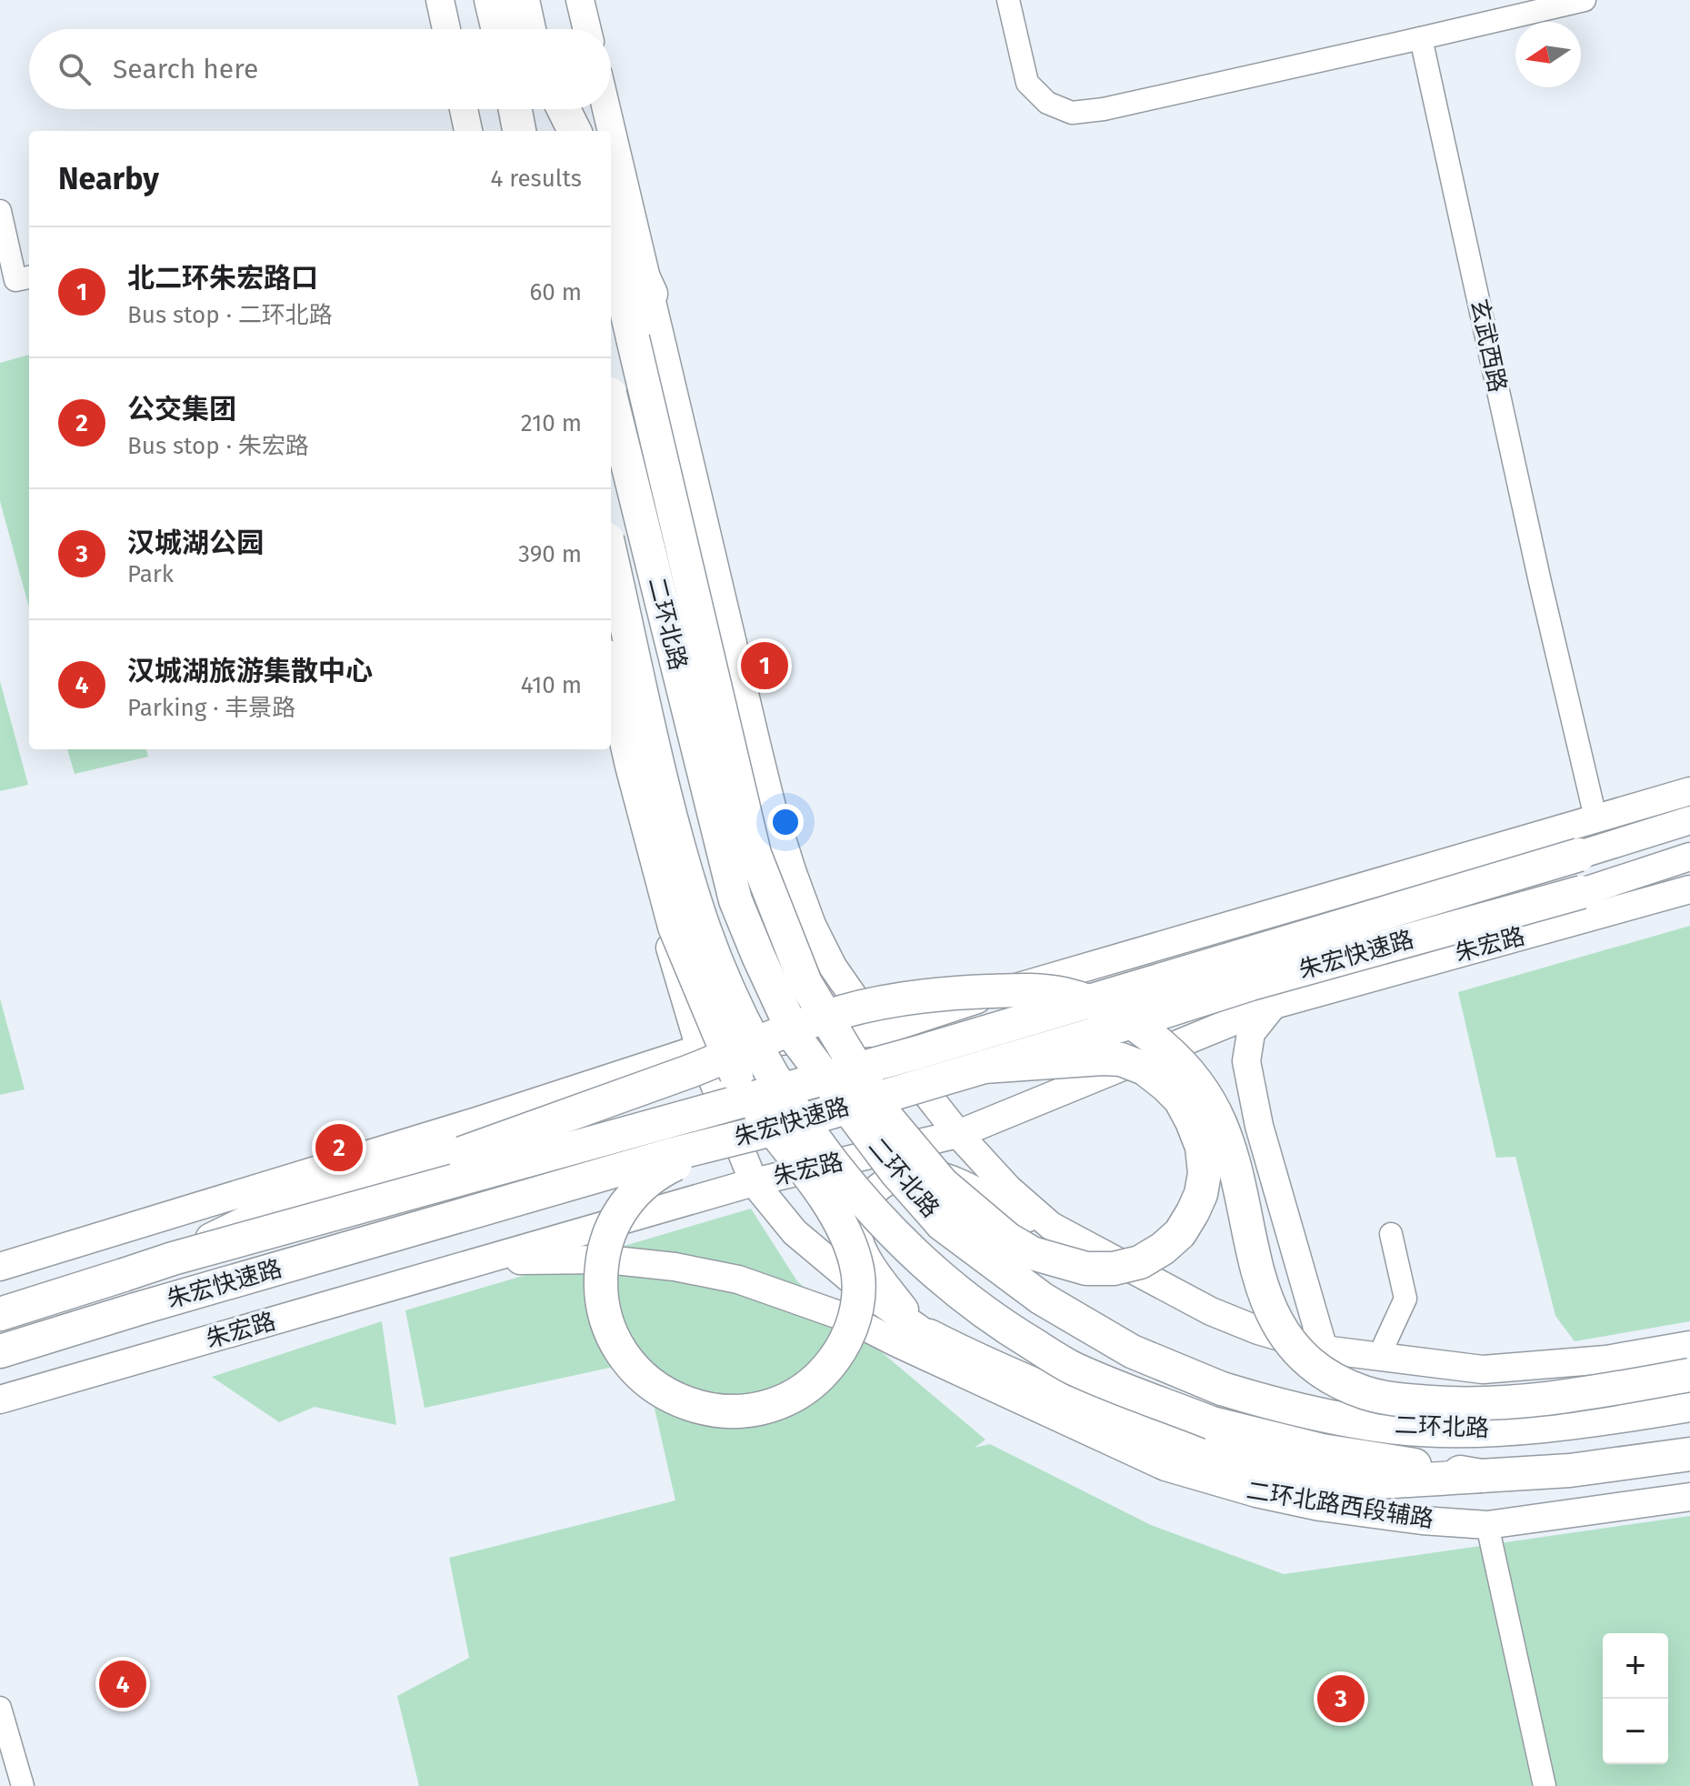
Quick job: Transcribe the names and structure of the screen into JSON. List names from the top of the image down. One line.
{"streets":{"highway":["二环北路","朱宏快速路"],"main road":["朱宏路","二环北路西段辅路"],"street":["玄武西路"]},"crossings":[["朱宏路","二环北路西段辅路"]],"north":"left","page":{"search":"Search here","heading":["Nearby","4 results"],"list":[{"mark":"1","name":"北二环朱宏路口","note":"Bus stop · 二环北路","value":"60 m"},{"mark":"2","name":"公交集团","note":"Bus stop · 朱宏路","value":"210 m"},{"mark":"3","name":"汉城湖公园","note":"Park","value":"390 m"},{"mark":"4","name":"汉城湖旅游集散中心","note":"Parking · 丰景路","value":"410 m"}],"pins":["1","2","4","3"],"map_buttons":["+","−"]}}
